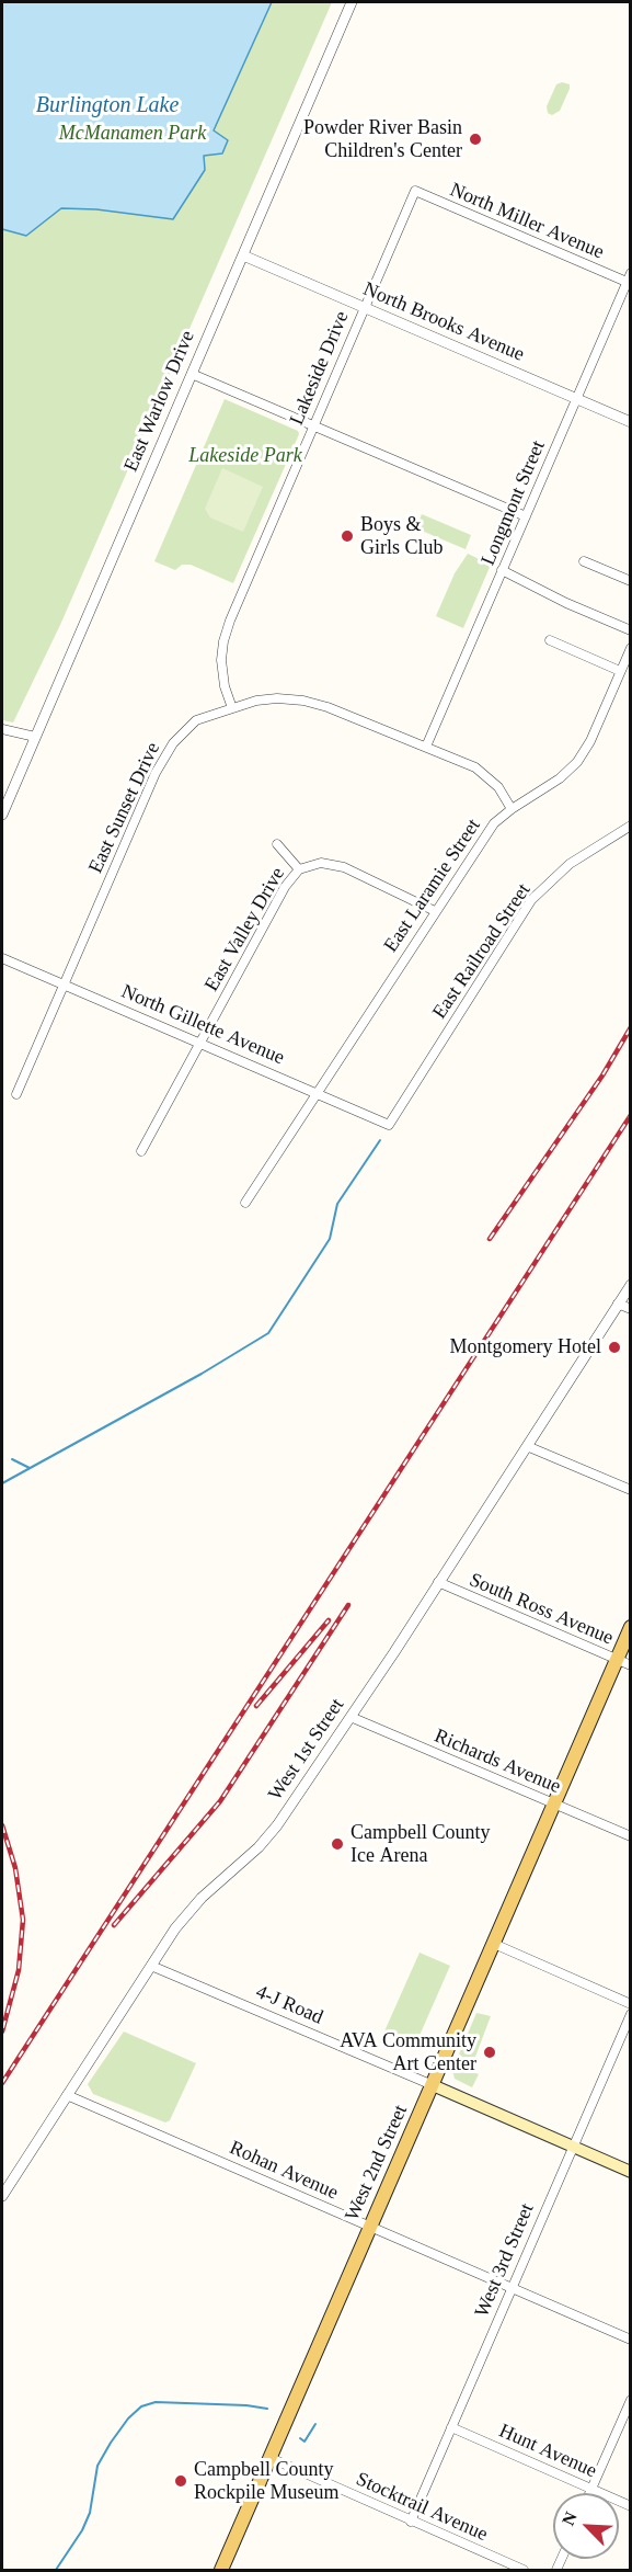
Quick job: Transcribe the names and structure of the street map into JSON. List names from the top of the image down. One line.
{"streets":{"main road":["4-J Road","West 2nd Street"],"street":["North Miller Avenue","North Brooks Avenue","Lakeside Drive","East Warlow Drive","Longmont Street","East Sunset Drive","East Laramie Street","East Valley Drive","East Railroad Street","North Gillette Avenue","South Ross Avenue","West 1st Street","Richards Avenue","Rohan Avenue","West 3rd Street","Hunt Avenue","Stocktrail Avenue"]},"crossings":[["North Miller Avenue","Lakeside Drive"],["North Miller Avenue","Longmont Street"],["North Brooks Avenue","Lakeside Drive"],["North Brooks Avenue","East Warlow Drive"],["North Brooks Avenue","Longmont Street"],["Lakeside Drive","East Sunset Drive"],["Longmont Street","East Sunset Drive"],["East Sunset Drive","East Laramie Street"],["East Sunset Drive","North Gillette Avenue"],["East Laramie Street","East Valley Drive"],["East Laramie Street","North Gillette Avenue"],["East Valley Drive","North Gillette Avenue"],["East Railroad Street","North Gillette Avenue"],["South Ross Avenue","West 1st Street"],["South Ross Avenue","West 2nd Street"],["West 1st Street","Richards Avenue"],["West 1st Street","4-J Road"],["West 1st Street","Rohan Avenue"],["Richards Avenue","West 2nd Street"],["4-J Road","West 2nd Street"],["4-J Road","West 3rd Street"],["West 2nd Street","Rohan Avenue"],["West 2nd Street","Stocktrail Avenue"],["Rohan Avenue","West 3rd Street"],["West 3rd Street","Hunt Avenue"],["West 3rd Street","Stocktrail Avenue"]],"water":["Burlington Lake"],"parks":["McManamen Park","Lakeside Park"],"places":["Powder River Basin Children's Center","Boys & Girls Club","Montgomery Hotel","Campbell County Ice Arena","AVA Community Art Center","Campbell County Rockpile Museum"],"north":"top left"}
